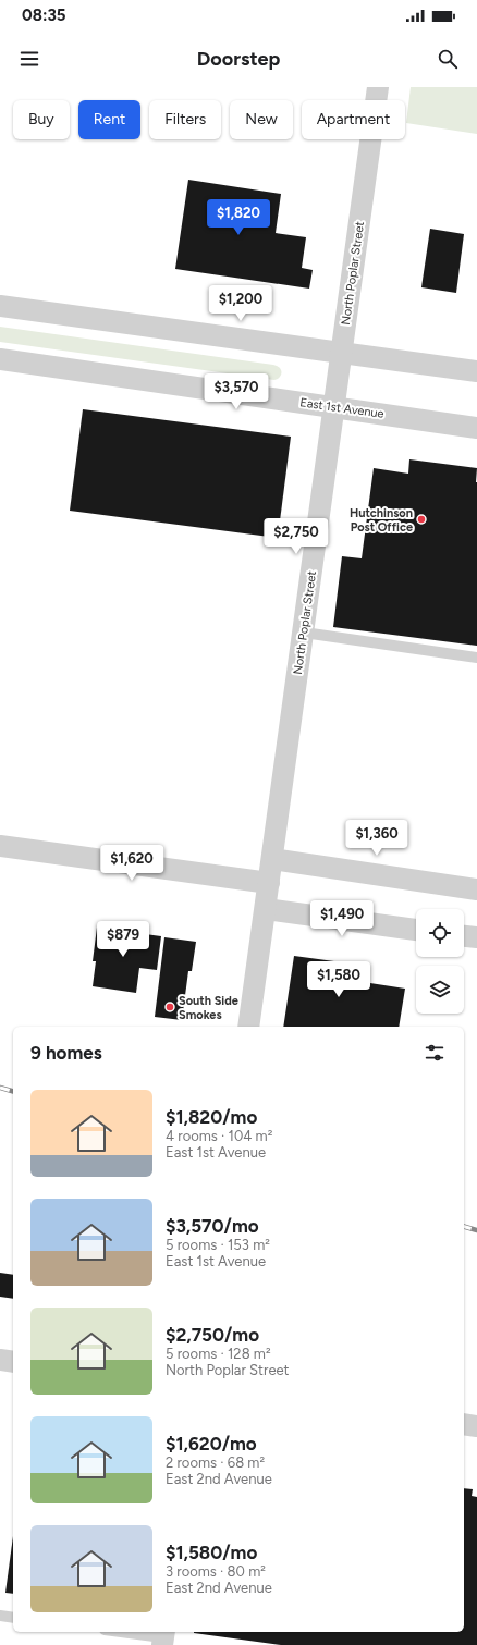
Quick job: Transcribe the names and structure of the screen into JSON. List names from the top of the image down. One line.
{"streets":{"street":["North Poplar Street","East 1st Avenue"]},"crossings":[["North Poplar Street","East 1st Avenue"]],"places":["Hutchinson Post Office","South Side Smokes"],"page":{"status":"08:35","header":"Doorstep","chip":["Buy","Rent","Filters","New","Apartment"],"price":["$1,820","$1,200","$3,570","$2,750","$1,360","$1,620","$1,490","$879","$1,580"],"heading":"9 homes","list":[{"name":"$1,820/mo","note":"4 rooms · 104 m² · East 1st Avenue"},{"name":"$3,570/mo","note":"5 rooms · 153 m² · East 1st Avenue"},{"name":"$2,750/mo","note":"5 rooms · 128 m² · North Poplar Street"},{"name":"$1,620/mo","note":"2 rooms · 68 m² · East 2nd Avenue"},{"name":"$1,580/mo","note":"3 rooms · 80 m² · East 2nd Avenue"}]}}
